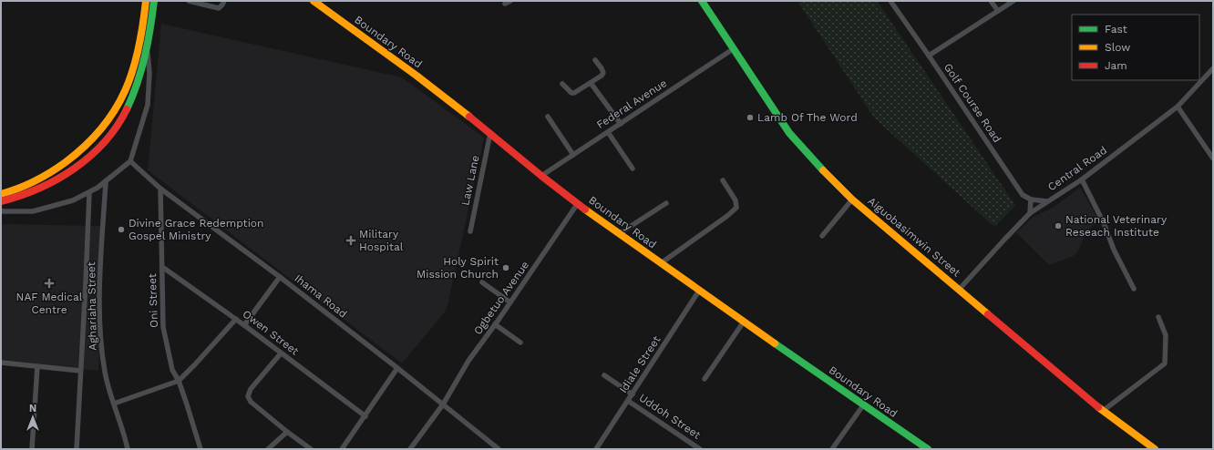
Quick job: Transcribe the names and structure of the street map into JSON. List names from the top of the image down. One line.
{"streets":{"street":["Boundary Road","Golf Course Road","Federal Avenue","Central Road","Law Lane","Aiguobasimwin Street","Ihama Road","Ogbetuo Avenue","Oni Street","Aghariaha Street","Owen Street","Idiale Street","Uddoh Street"]},"crossings":[["Boundary Road","Federal Avenue"],["Boundary Road","Law Lane"],["Boundary Road","Ogbetuo Avenue"],["Boundary Road","Idiale Street"],["Federal Avenue","Aiguobasimwin Street"],["Central Road","Aiguobasimwin Street"],["Ihama Road","Ogbetuo Avenue"],["Ihama Road","Oni Street"],["Oni Street","Owen Street"],["Idiale Street","Uddoh Street"]],"places":{"other":["Lamb Of The Word","National Veterinary Reseach Institute","Divine Grace Redemption Gospel Ministry","Holy Spirit Mission Church"],"health":["Military Hospital","NAF Medical Centre"]},"legend":["Fast","Slow","Jam"],"north":"top"}
